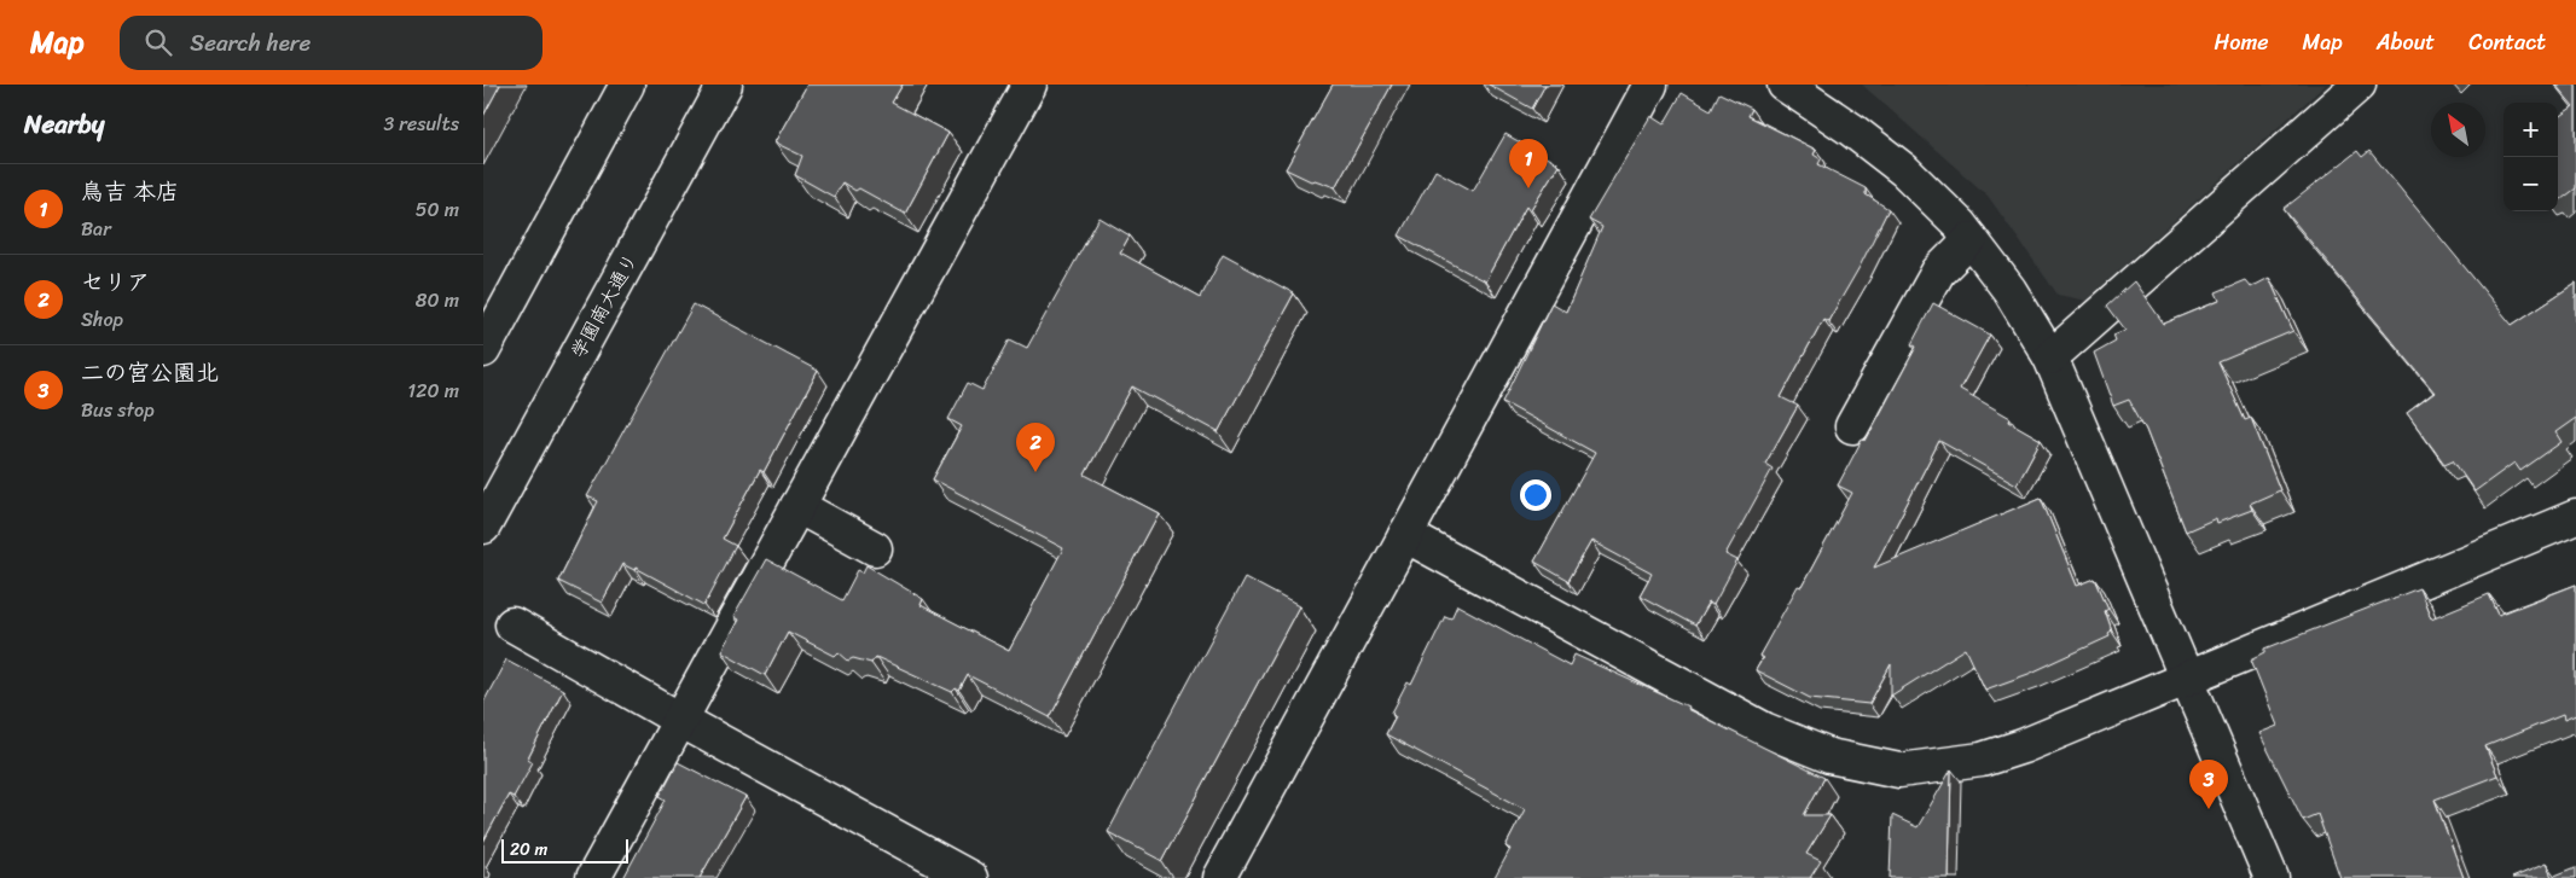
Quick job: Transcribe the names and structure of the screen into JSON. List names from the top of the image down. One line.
{"streets":{"street":["学園南大通り"]},"scale_bar":"20 m","north":"top left","page":{"header":"Map","search":"Search here","nav":["Home","Map","About","Contact"],"heading":["Nearby","3 results"],"map_buttons":["+","−"],"pins":["1","2","3"],"list":[{"mark":"1","name":"鳥吉 本店","note":"Bar","value":"50 m"},{"mark":"2","name":"セリア","note":"Shop","value":"80 m"},{"mark":"3","name":"二の宮公園北","note":"Bus stop","value":"120 m"}],"scale":"20 m"}}
